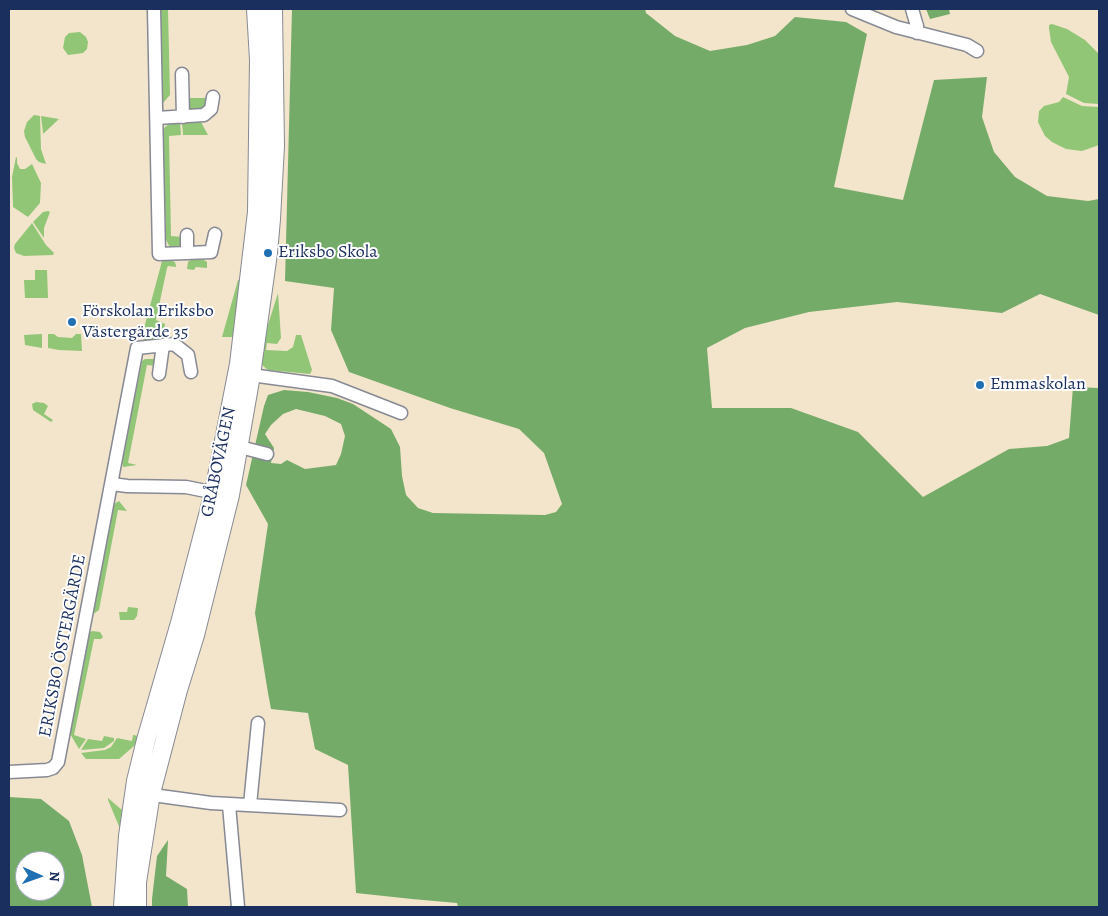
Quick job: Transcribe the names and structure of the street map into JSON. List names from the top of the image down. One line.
{"streets":{"main road":["GRÅBOVÄGEN"],"street":["ERIKSBO ÖSTERGÄRDE"]},"places":["Eriksbo Skola","Förskolan Eriksbo Västergärde 35","Emmaskolan"],"north":"right"}
